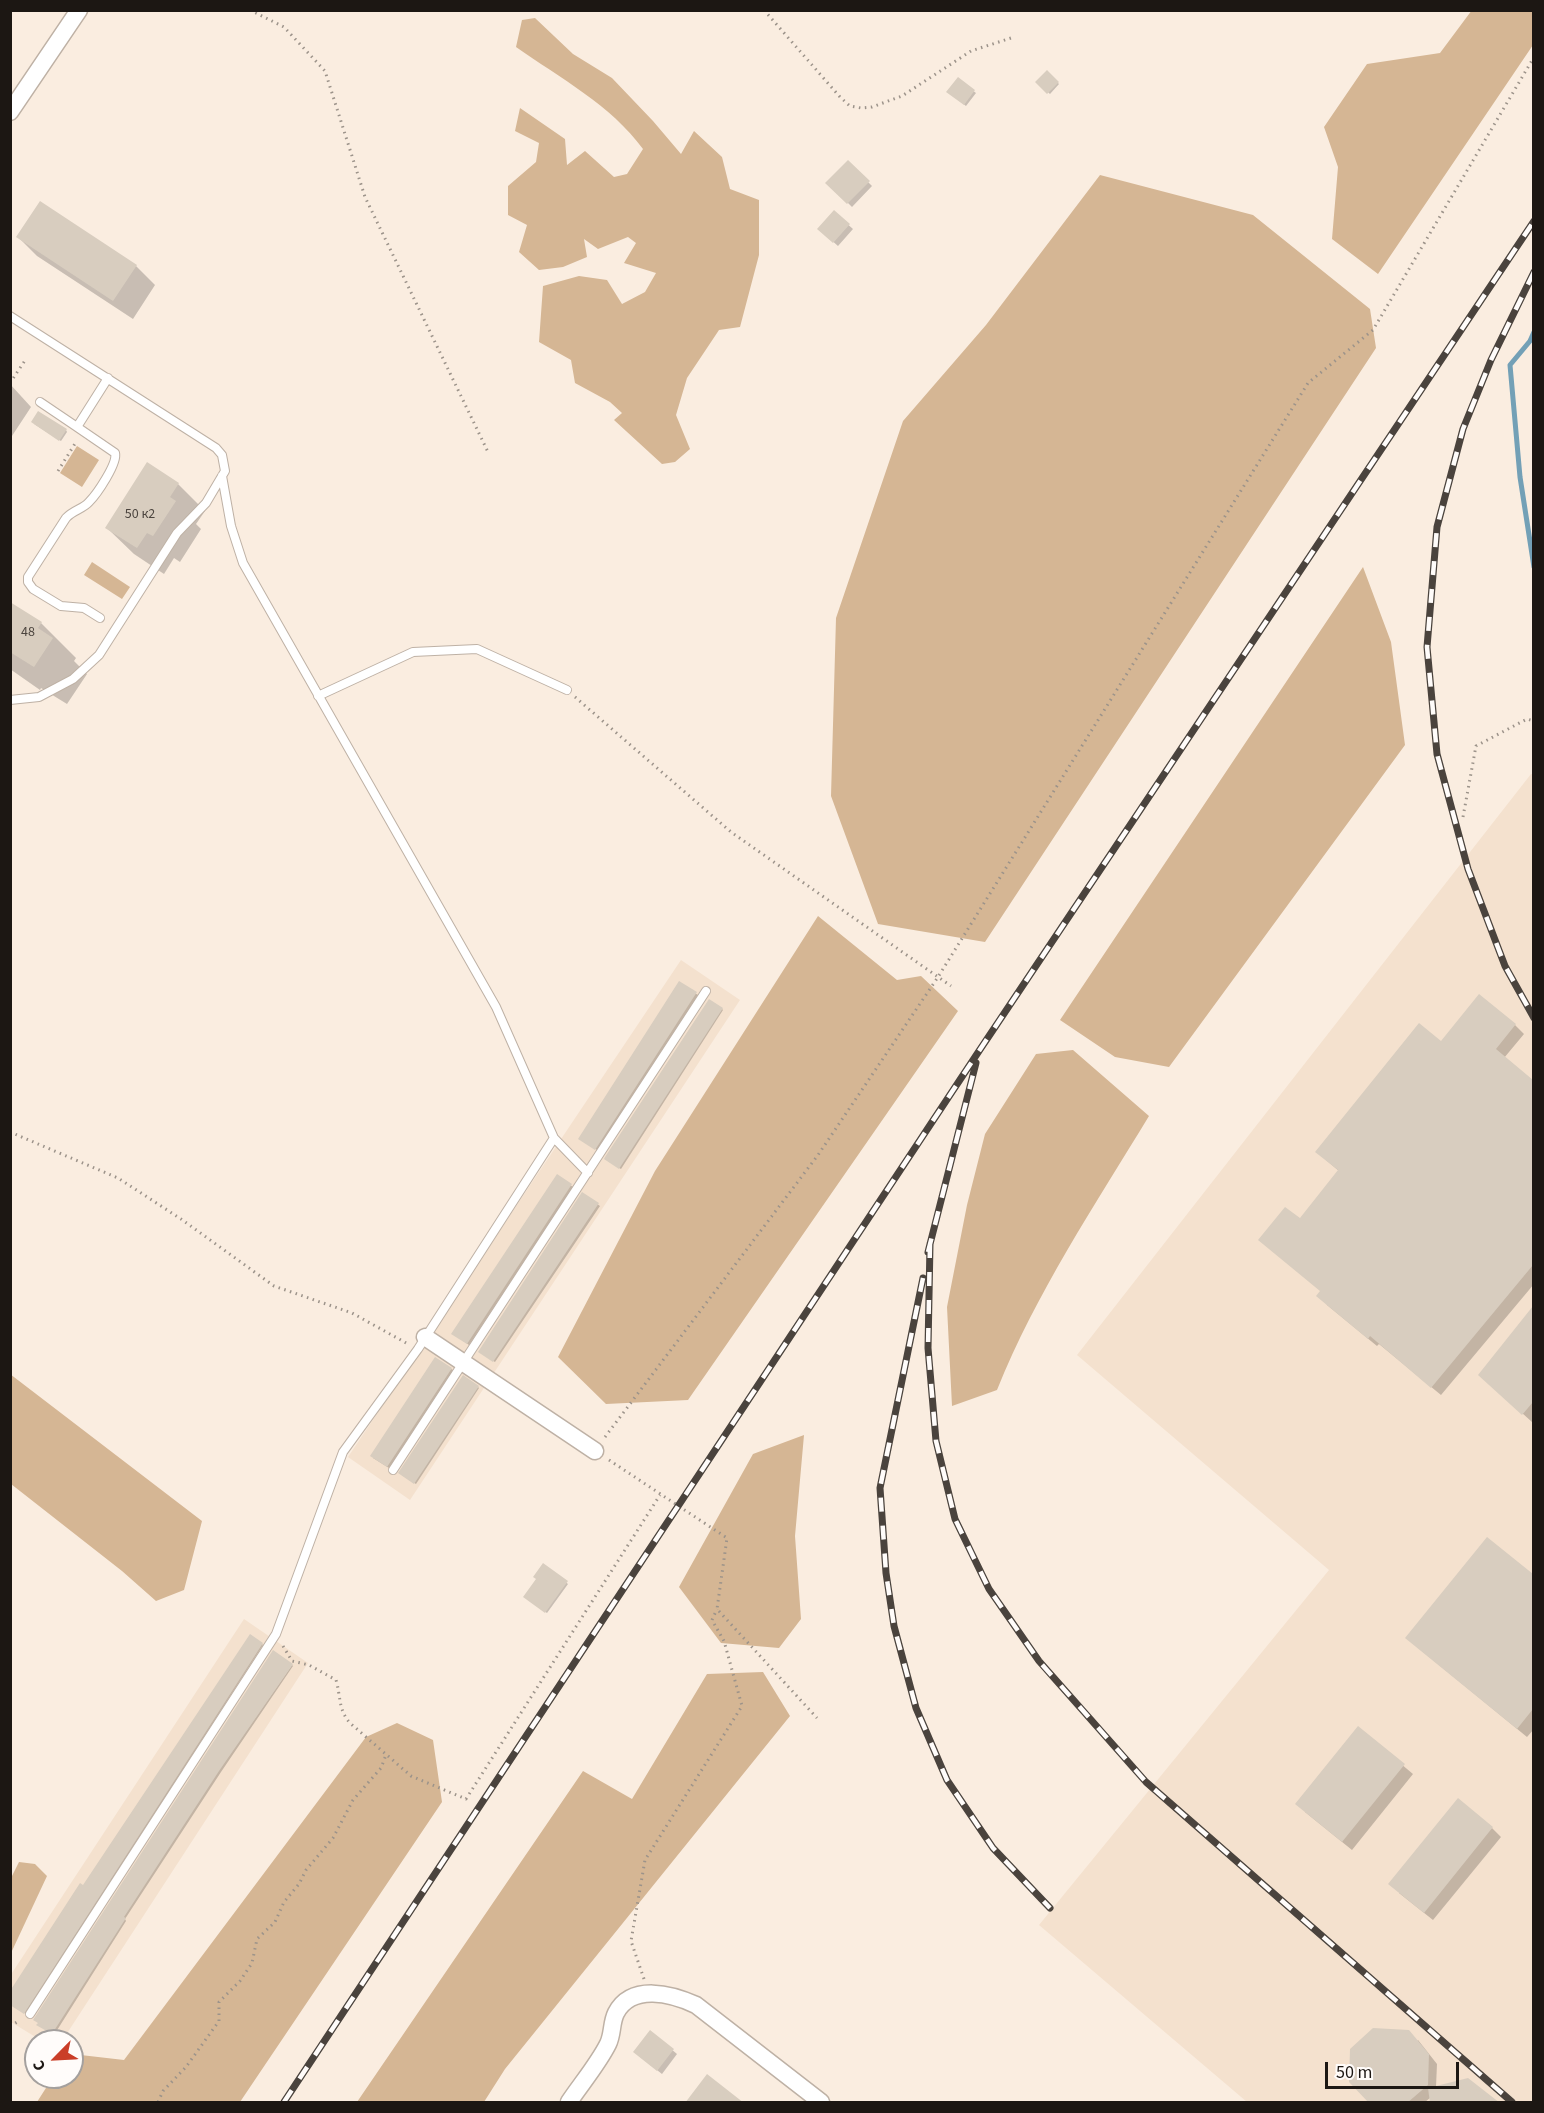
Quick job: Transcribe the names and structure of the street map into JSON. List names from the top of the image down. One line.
{"house_numbers":["50 к2","48"],"scale_bar":"50 m","north":"bottom left"}
